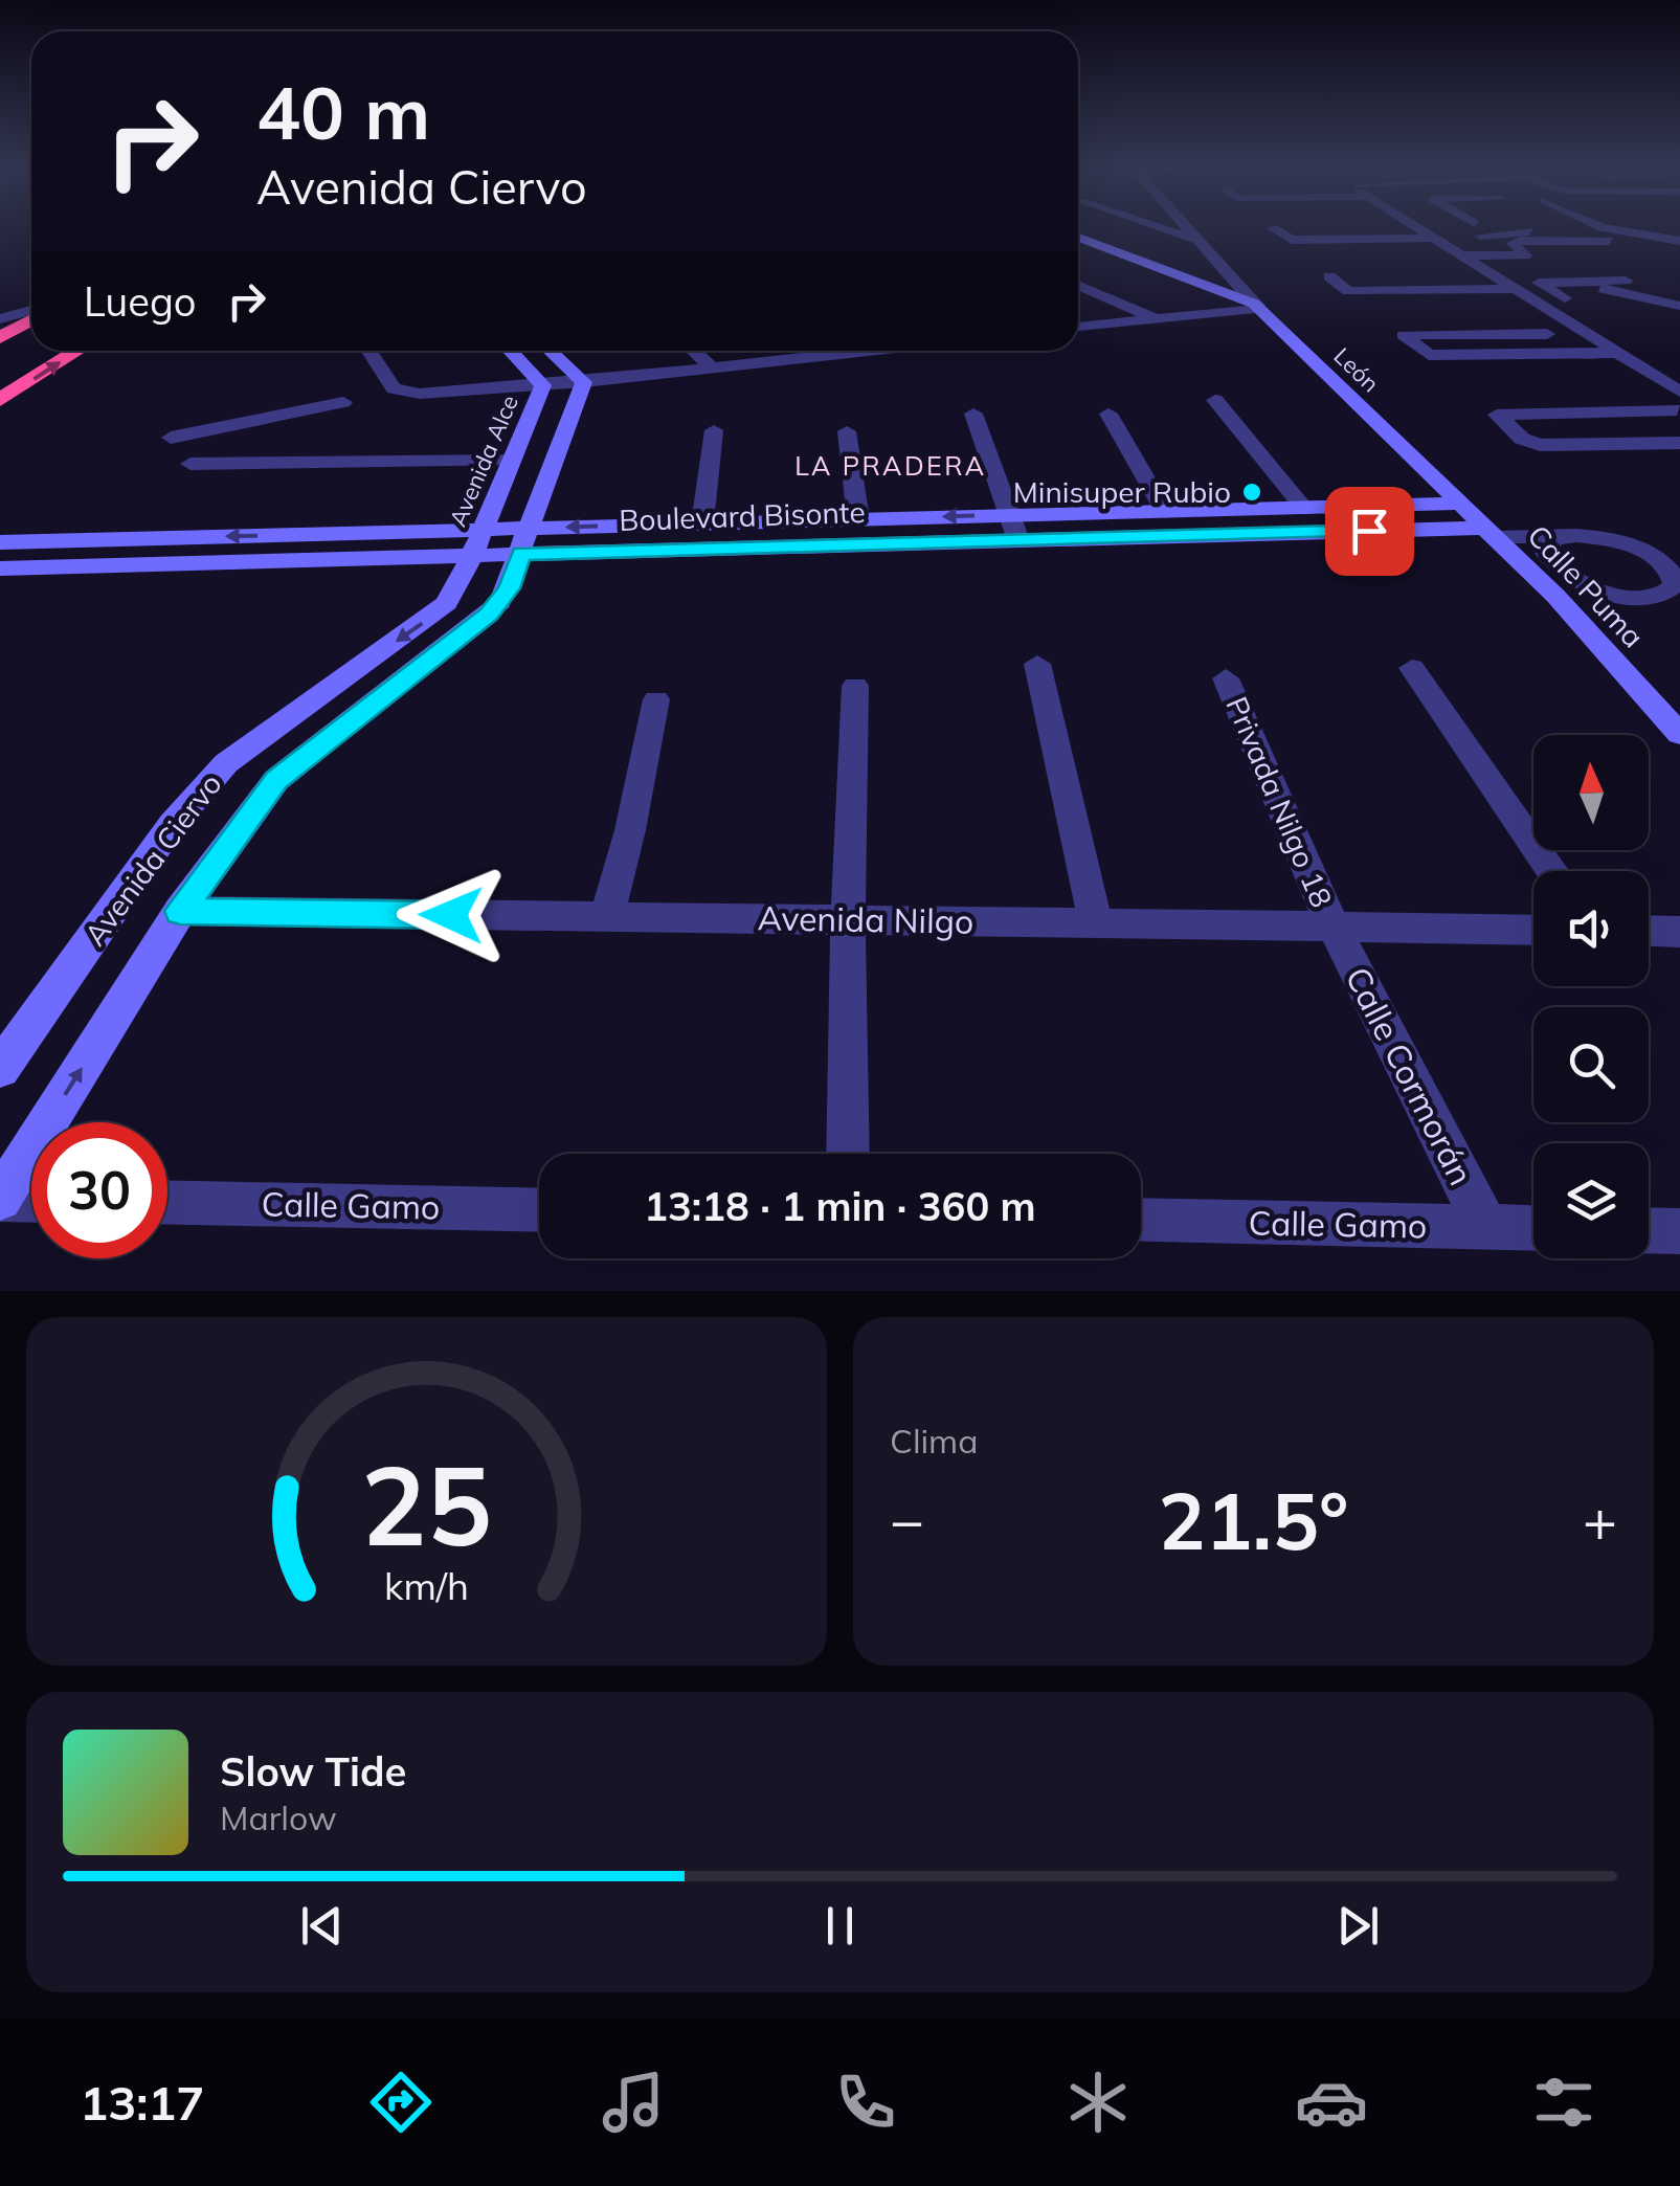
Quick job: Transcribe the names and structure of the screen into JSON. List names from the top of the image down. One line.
{"streets":{"street":["León","Avenida Alce","Boulevard Bisonte","Calle Puma","Privada Nilgo 18","Avenida Ciervo","Avenida Nilgo","Calle Cormorán","Calle Gamo"]},"crossings":[["León","Boulevard Bisonte"],["León","Calle Puma"],["Avenida Alce","Boulevard Bisonte"],["Avenida Alce","Avenida Ciervo"],["Boulevard Bisonte","Calle Puma"],["Boulevard Bisonte","Avenida Ciervo"],["Privada Nilgo 18","Avenida Nilgo"],["Privada Nilgo 18","Calle Cormorán"],["Avenida Ciervo","Avenida Nilgo"],["Avenida Nilgo","Calle Cormorán"],["Calle Cormorán","Calle Gamo"]],"districts":["LA PRADERA"],"places":["Minisuper Rubio"],"north":"top","page":{"turn":["40 m","Avenida Ciervo"],"then":"Luego","limit":"30","trip":"13:18 · 1 min · 360 m","tile":"Clima","heat":["−","21.5°","+"],"song":["Slow Tide","Marlow"],"tabs":"13:17","gauge":["25","km/h"]}}
